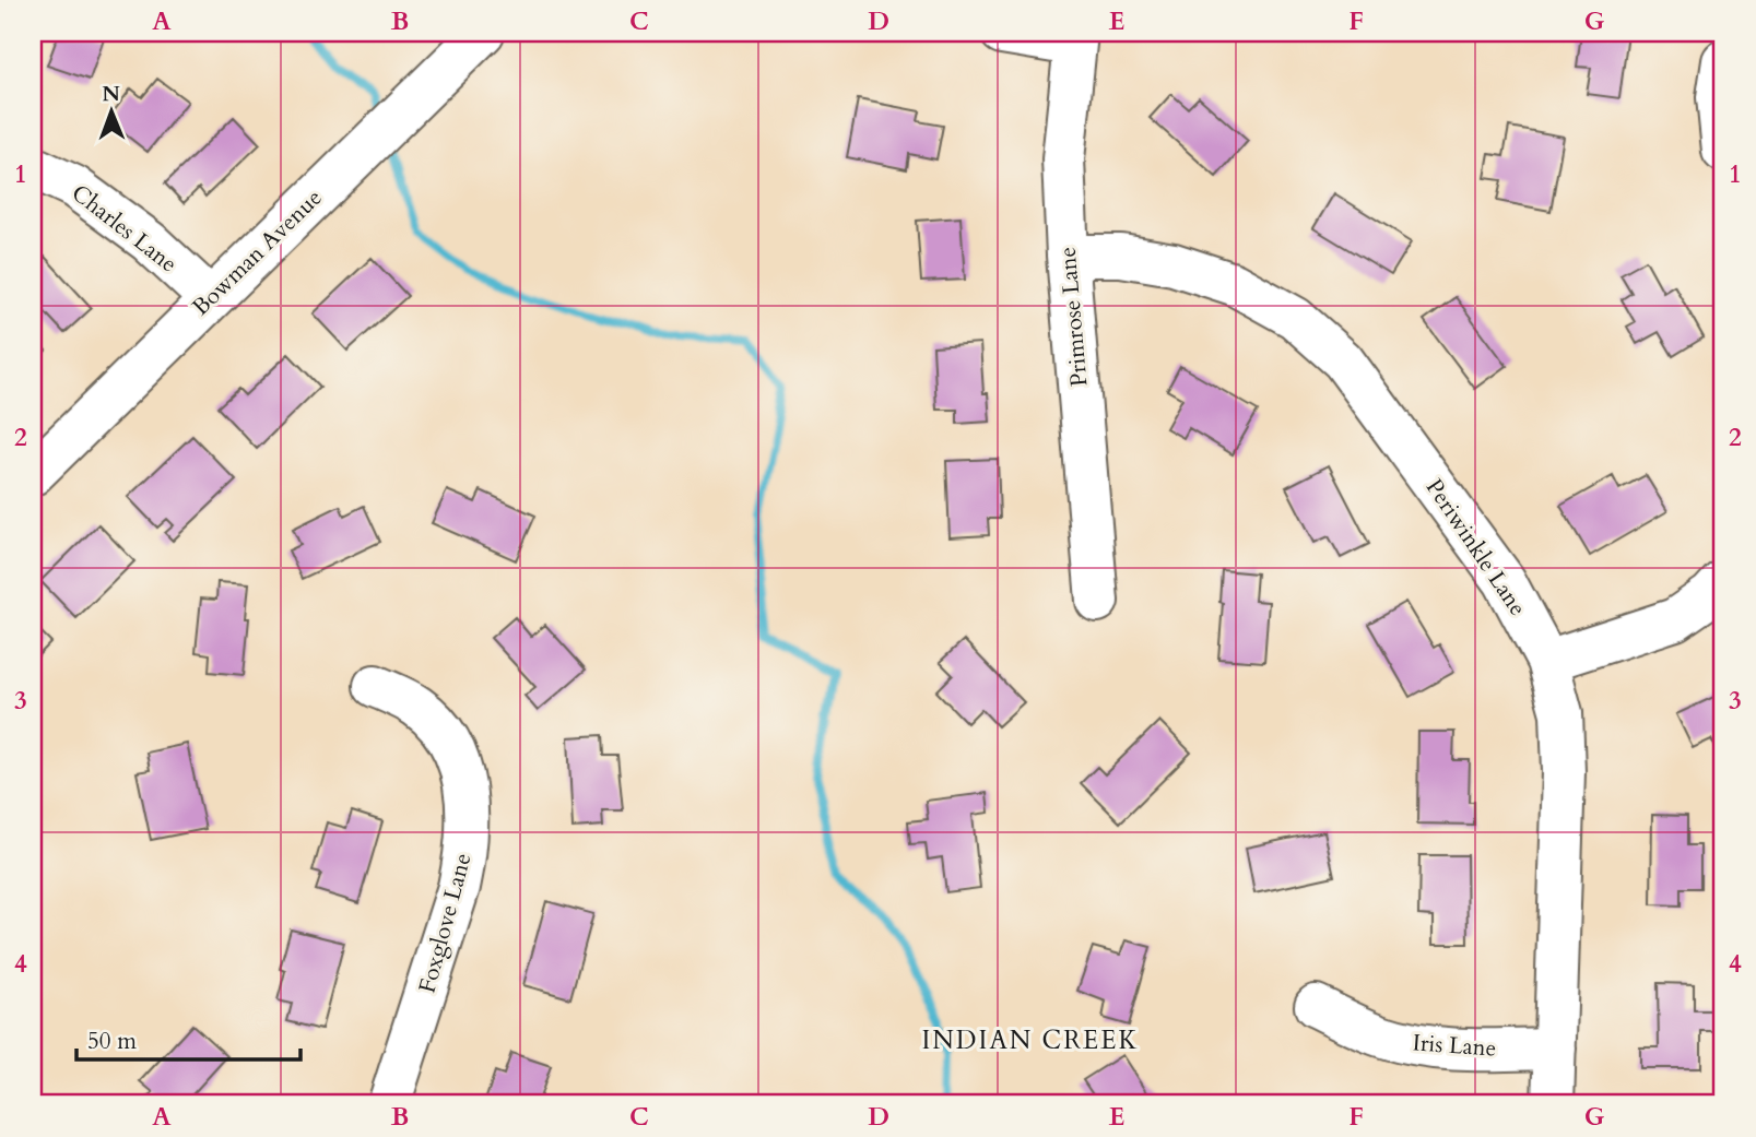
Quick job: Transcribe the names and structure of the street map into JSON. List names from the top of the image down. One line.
{"streets":{"street":["Charles Lane","Bowman Avenue","Primrose Lane","Periwinkle Lane","Foxglove Lane","Iris Lane"]},"crossings":[["Charles Lane","Bowman Avenue"],["Primrose Lane","Periwinkle Lane"],["Periwinkle Lane","Iris Lane"]],"districts":["INDIAN CREEK"],"scale_bar":"50 m","north":"top","grid":{"columns":["A","B","C","D","E","F","G"],"rows":["1","2","3","4"]}}
